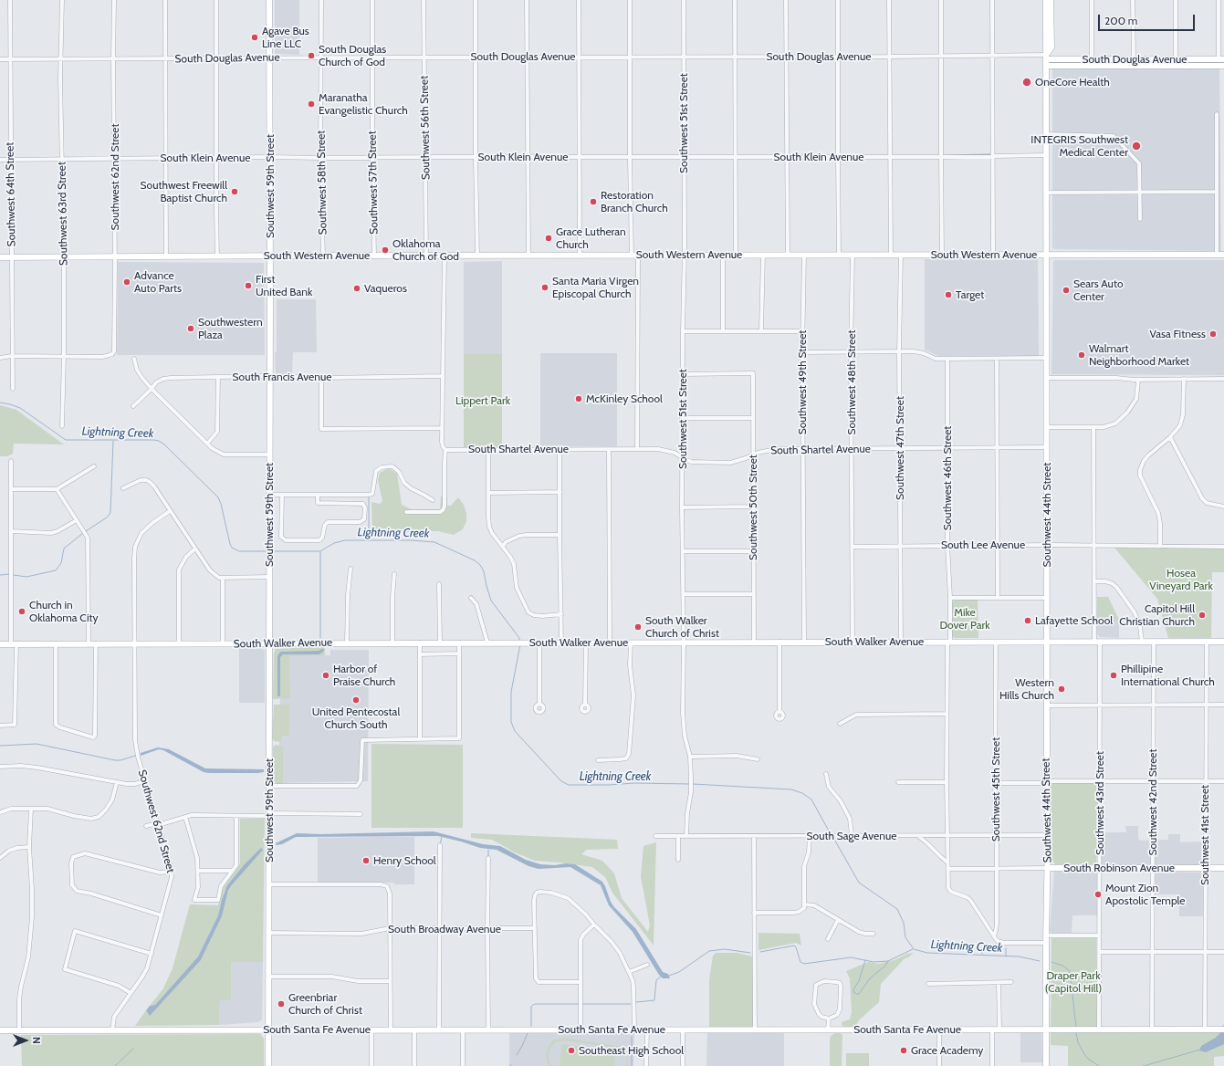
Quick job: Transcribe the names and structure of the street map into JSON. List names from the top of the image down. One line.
{"streets":{"main road":["South Douglas Avenue","Southwest 59th Street","South Western Avenue","Southwest 44th Street","South Walker Avenue","South Robinson Avenue","South Santa Fe Avenue"],"street":["Southwest 51st Street","Southwest 56th Street","South Klein Avenue","Southwest 62nd Street","Southwest 58th Street","Southwest 57th Street","Southwest 64th Street","Southwest 63rd Street","South Francis Avenue","Southwest 49th Street","Southwest 48th Street","Southwest 47th Street","South Shartel Avenue","Southwest 46th Street","Southwest 50th Street","South Lee Avenue","Southwest 45th Street","Southwest 42nd Street","Southwest 43rd Street","Southwest 41st Street","South Sage Avenue","South Broadway Avenue"]},"crossings":[["South Douglas Avenue","Southwest 51st Street"],["South Douglas Avenue","Southwest 56th Street"],["South Douglas Avenue","Southwest 62nd Street"],["South Douglas Avenue","Southwest 58th Street"],["South Douglas Avenue","Southwest 57th Street"],["South Douglas Avenue","Southwest 59th Street"],["South Douglas Avenue","Southwest 64th Street"],["South Douglas Avenue","Southwest 63rd Street"],["South Douglas Avenue","Southwest 44th Street"],["Southwest 51st Street","South Klein Avenue"],["Southwest 51st Street","South Western Avenue"],["Southwest 51st Street","South Shartel Avenue"],["Southwest 51st Street","Southwest 50th Street"],["Southwest 51st Street","South Walker Avenue"],["Southwest 51st Street","South Sage Avenue"],["Southwest 56th Street","South Klein Avenue"],["Southwest 56th Street","South Western Avenue"],["South Klein Avenue","Southwest 62nd Street"],["South Klein Avenue","Southwest 58th Street"],["South Klein Avenue","Southwest 57th Street"],["South Klein Avenue","Southwest 59th Street"],["South Klein Avenue","Southwest 64th Street"],["South Klein Avenue","Southwest 63rd Street"],["South Klein Avenue","Southwest 44th Street"],["Southwest 62nd Street","Southwest 63rd Street"],["Southwest 62nd Street","South Western Avenue"],["Southwest 62nd Street","South Walker Avenue"],["Southwest 62nd Street","South Santa Fe Avenue"],["Southwest 58th Street","South Western Avenue"],["Southwest 57th Street","South Western Avenue"],["Southwest 59th Street","South Western Avenue"],["Southwest 59th Street","South Francis Avenue"],["Southwest 59th Street","South Walker Avenue"],["Southwest 59th Street","South Broadway Avenue"],["Southwest 59th Street","South Santa Fe Avenue"],["Southwest 64th Street","South Western Avenue"],["Southwest 63rd Street","South Western Avenue"],["South Western Avenue","Southwest 49th Street"],["South Western Avenue","Southwest 48th Street"],["South Western Avenue","Southwest 47th Street"],["South Western Avenue","Southwest 44th Street"],["Southwest 49th Street","South Shartel Avenue"],["Southwest 49th Street","South Walker Avenue"],["Southwest 48th Street","South Shartel Avenue"],["Southwest 48th Street","South Lee Avenue"],["Southwest 48th Street","South Walker Avenue"],["Southwest 47th Street","South Shartel Avenue"],["Southwest 47th Street","South Lee Avenue"],["Southwest 47th Street","South Walker Avenue"],["South Shartel Avenue","Southwest 46th Street"],["South Shartel Avenue","Southwest 50th Street"],["South Shartel Avenue","Southwest 44th Street"],["Southwest 46th Street","South Lee Avenue"],["Southwest 46th Street","South Walker Avenue"],["Southwest 46th Street","Southwest 45th Street"],["Southwest 46th Street","South Sage Avenue"],["Southwest 46th Street","South Robinson Avenue"],["Southwest 50th Street","South Walker Avenue"],["Southwest 44th Street","South Lee Avenue"],["Southwest 44th Street","South Walker Avenue"],["Southwest 44th Street","South Sage Avenue"],["Southwest 44th Street","South Robinson Avenue"],["Southwest 44th Street","South Santa Fe Avenue"],["South Lee Avenue","Southwest 43rd Street"],["South Walker Avenue","Southwest 45th Street"],["South Walker Avenue","Southwest 42nd Street"],["South Walker Avenue","Southwest 43rd Street"],["South Walker Avenue","Southwest 41st Street"],["Southwest 45th Street","South Sage Avenue"],["Southwest 45th Street","South Robinson Avenue"],["Southwest 42nd Street","South Robinson Avenue"],["Southwest 42nd Street","South Santa Fe Avenue"],["Southwest 43rd Street","South Robinson Avenue"],["Southwest 43rd Street","South Santa Fe Avenue"],["Southwest 41st Street","South Robinson Avenue"],["Southwest 41st Street","South Santa Fe Avenue"]],"water":["Lightning Creek"],"parks":["Lippert Park","Hosea Vineyard Park","Mike Dover Park","Draper Park (Capitol Hill)"],"places":["Agave Bus Line LLC","South Douglas Church of God","OneCore Health","Maranatha Evangelistic Church","INTEGRIS Southwest Medical Center","Southwest Freewill Baptist Church","Restoration Branch Church","Grace Lutheran Church","Oklahoma Church of God","Advance Auto Parts","First United Bank","Santa Maria Virgen Episcopal Church","Vaqueros","Sears Auto Center","Target","Southwestern Plaza","Vasa Fitness","Walmart Neighborhood Market","McKinley School","Church in Oklahoma City","Capitol Hill Christian Church","Lafayette School","South Walker Church of Christ","Harbor of Praise Church","Phillipine International Church","Western Hills Church","United Pentecostal Church South","Henry School","Mount Zion Apostolic Temple","Greenbriar Church of Christ","Southeast High School","Grace Academy"],"scale_bar":"200 m","north":"right"}
